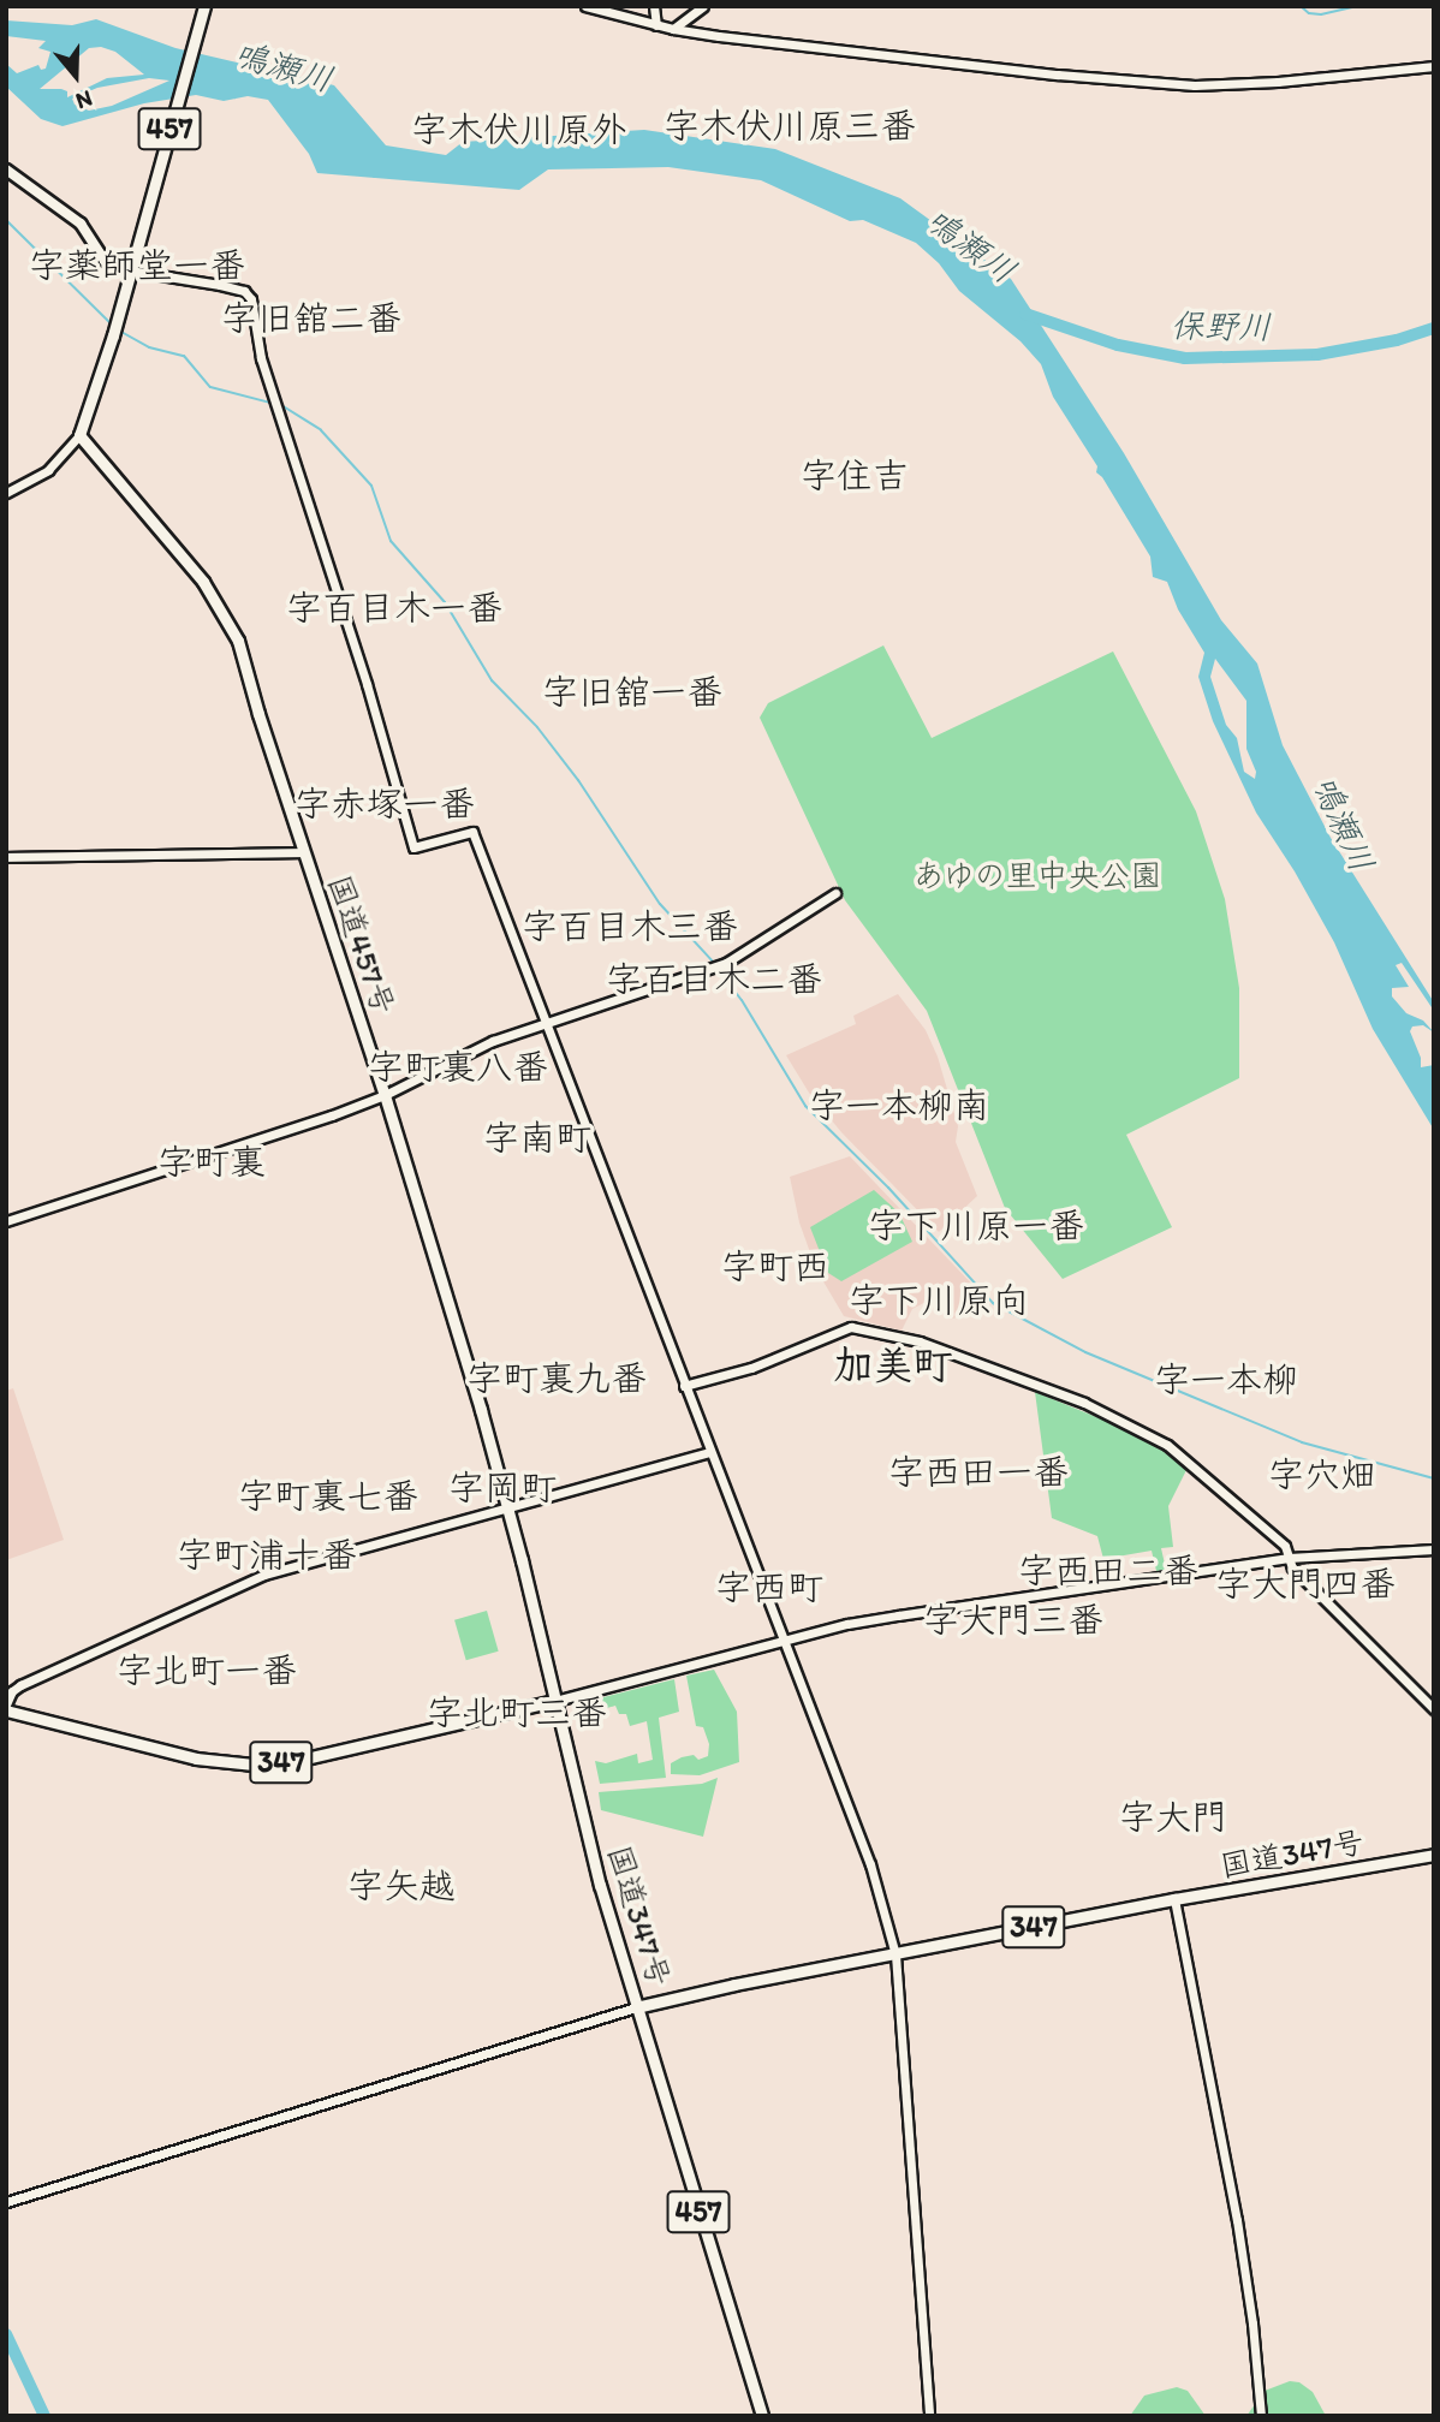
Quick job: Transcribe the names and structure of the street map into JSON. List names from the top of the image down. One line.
{"streets":{"highway":["457","国道457号","347","国道347号"]},"crossings":[["457","国道457号"],["457","国道347号"],["国道457号","347"],["国道457号","国道347号"],["347","国道347号"]],"districts":["字木伏川原三番","字木伏川原外","字薬師堂一番","字旧舘二番","字住吉","字百目木一番","字旧舘一番","字赤塚一番","字百目木三番","字百目木二番","字町裏八番","字一本柳南","字南町","字町裏","字下川原一番","字町西","字下川原向","加美町","字町裏九番","字一本柳","字西田一番","字穴畑","字岡町","字町裏七番","字町浦十番","字西田二番","字大門四番","字西町","字大門三番","字北町一番","字北町三番","字大門","字矢越"],"water":["鳴瀬川","保野川"],"parks":["あゆの里中央公園"],"north":"bottom"}
